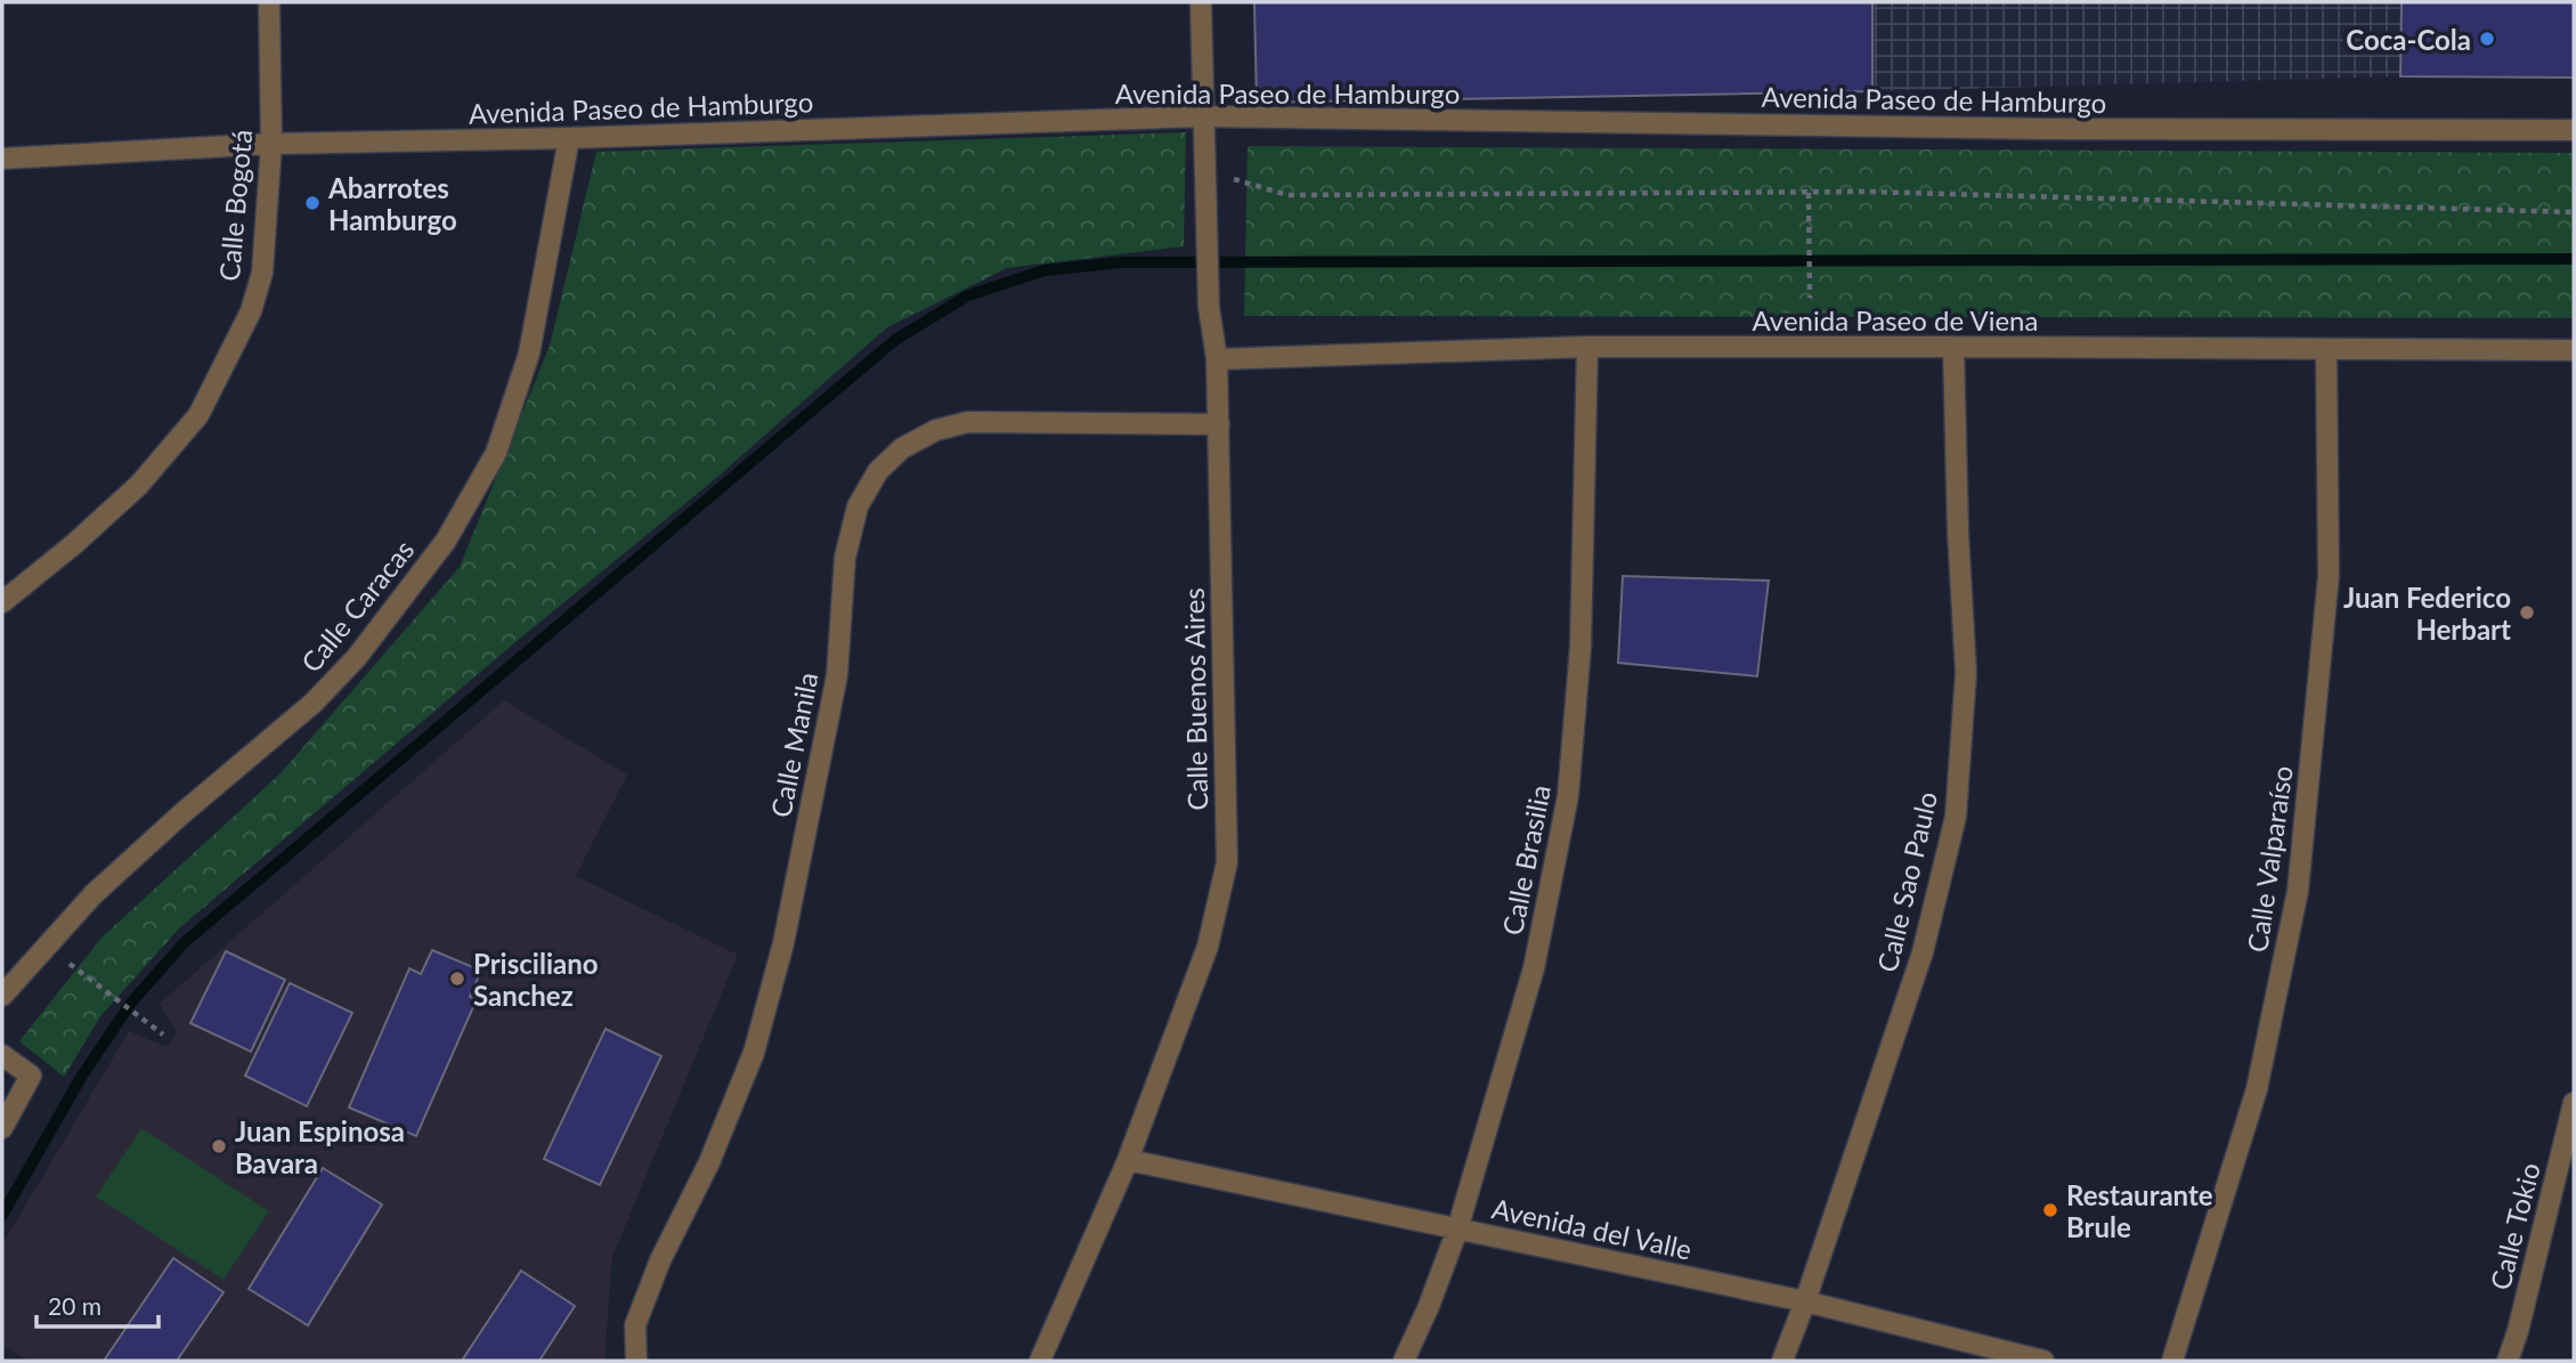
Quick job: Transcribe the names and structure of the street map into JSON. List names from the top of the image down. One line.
{"streets":{"street":["Avenida Paseo de Hamburgo","Calle Bogotá","Avenida Paseo de Viena","Calle Caracas","Calle Buenos Aires","Calle Manila","Calle Valparaíso","Calle Brasilia","Calle Sao Paulo","Calle Tokio","Avenida del Valle"]},"crossings":[["Avenida Paseo de Hamburgo","Calle Bogotá"],["Avenida Paseo de Hamburgo","Calle Caracas"],["Avenida Paseo de Hamburgo","Calle Buenos Aires"],["Avenida Paseo de Viena","Calle Buenos Aires"],["Avenida Paseo de Viena","Calle Valparaíso"],["Avenida Paseo de Viena","Calle Brasilia"],["Avenida Paseo de Viena","Calle Sao Paulo"],["Calle Buenos Aires","Calle Manila"],["Calle Buenos Aires","Avenida del Valle"],["Calle Brasilia","Avenida del Valle"],["Calle Sao Paulo","Avenida del Valle"]],"places":["Coca-Cola","Abarrotes Hamburgo","Juan Federico Herbart","Prisciliano Sanchez","Juan Espinosa Bavara","Restaurante Brule"],"scale_bar":"20 m"}
